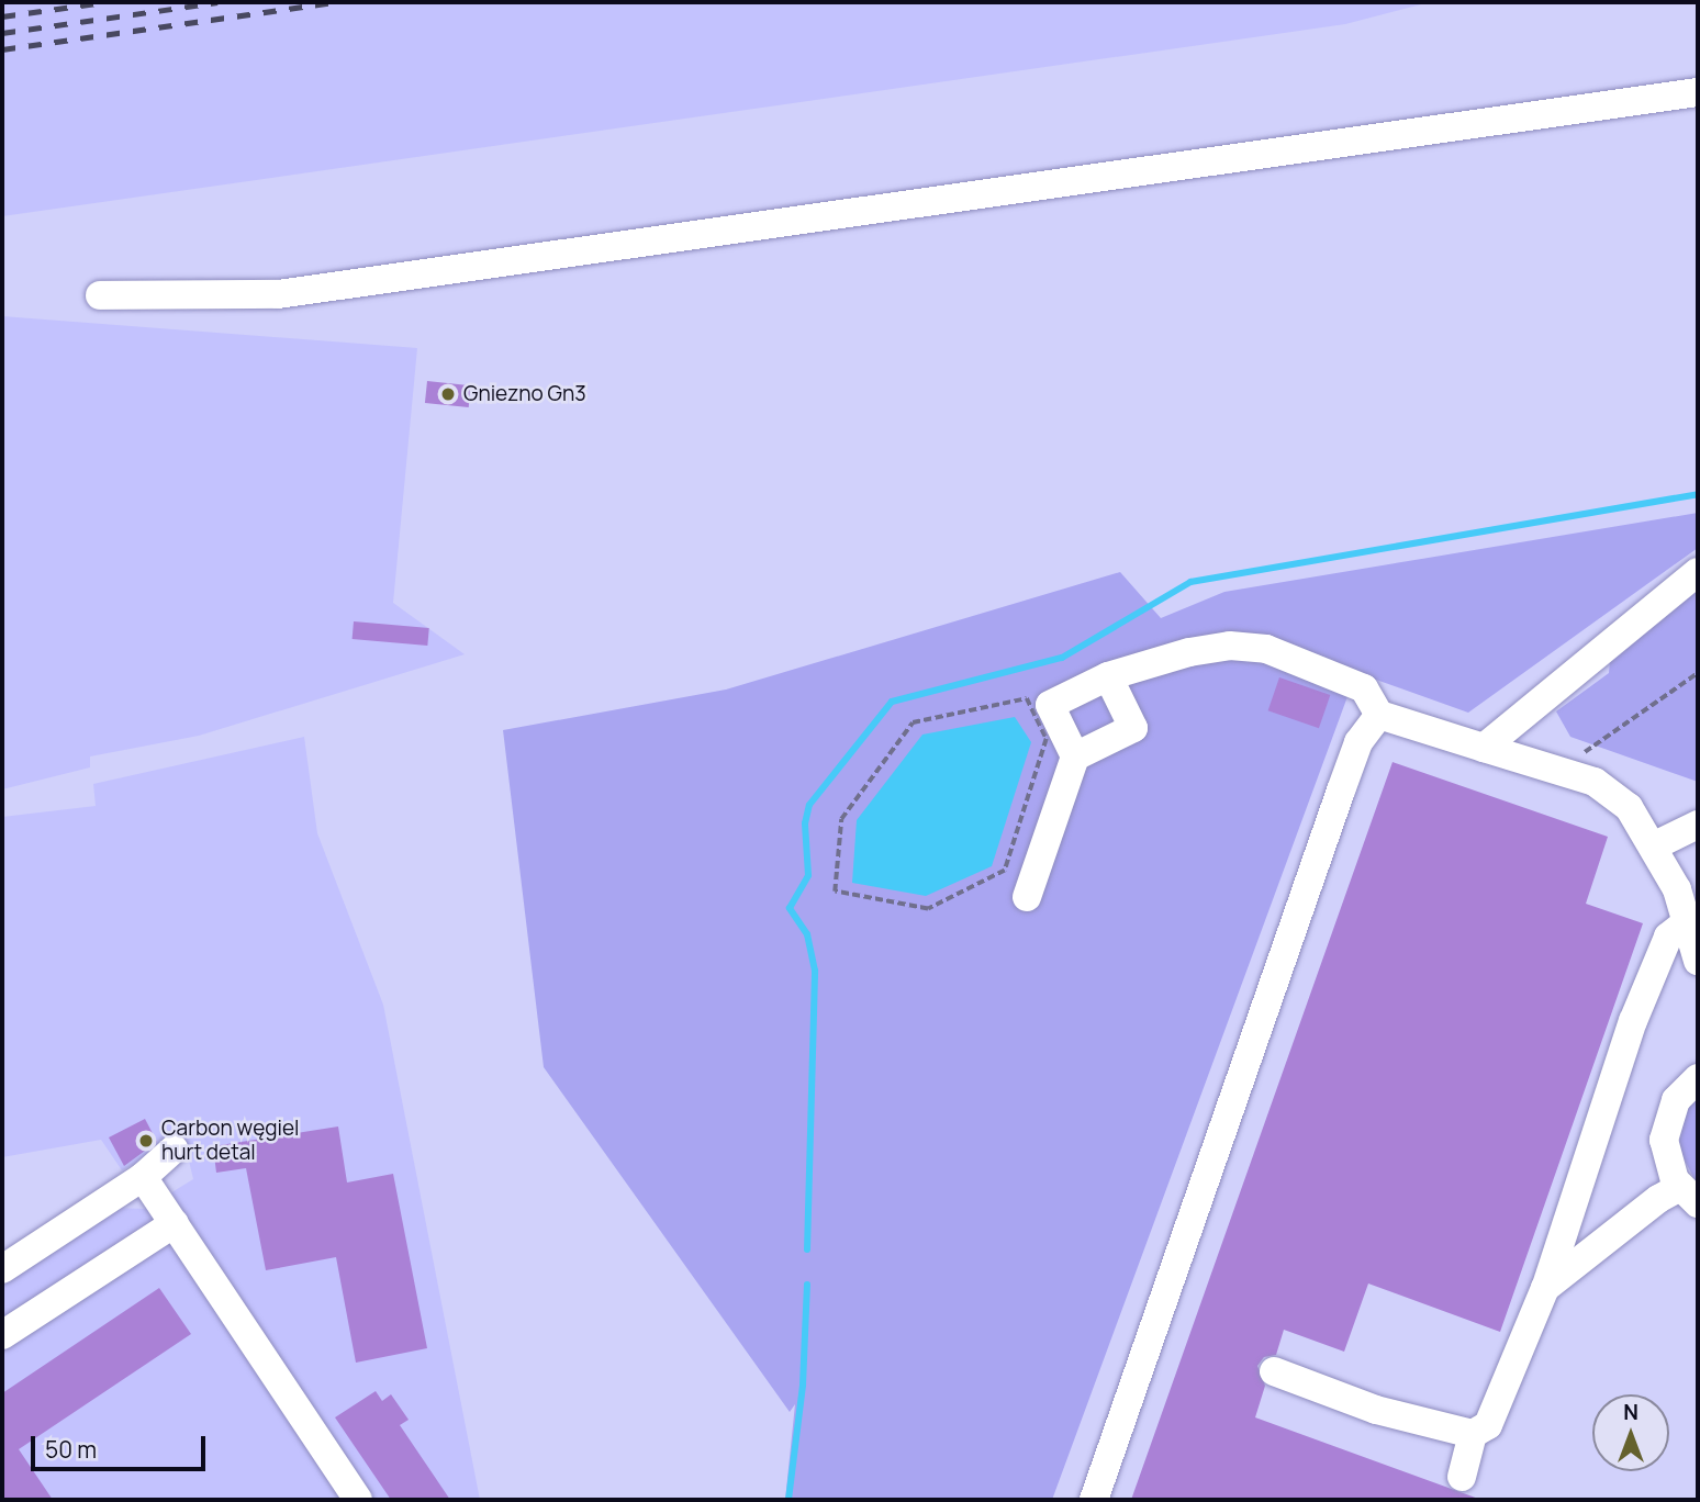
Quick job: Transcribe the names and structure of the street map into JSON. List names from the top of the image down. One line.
{"places":["Gniezno Gn3","Carbon węgiel hurt detal"],"scale_bar":"50 m","north":"top"}
